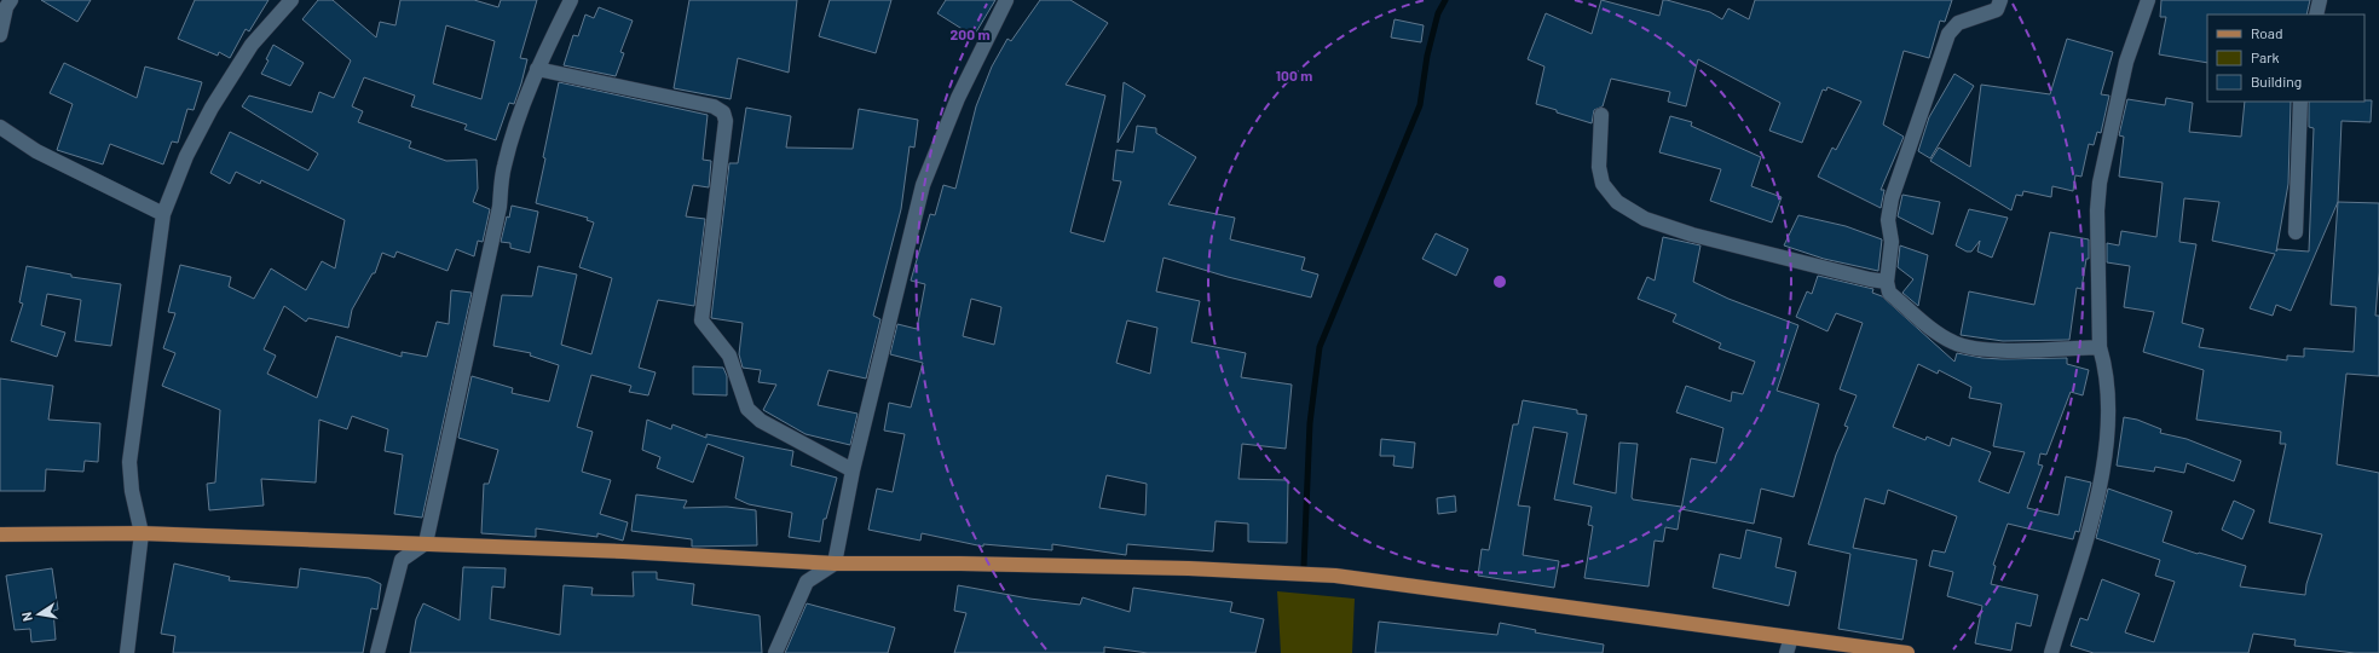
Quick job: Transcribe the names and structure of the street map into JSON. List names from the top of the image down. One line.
{"legend":["Road","Park","Building"],"north":"left","rings":["200 m","100 m"]}
